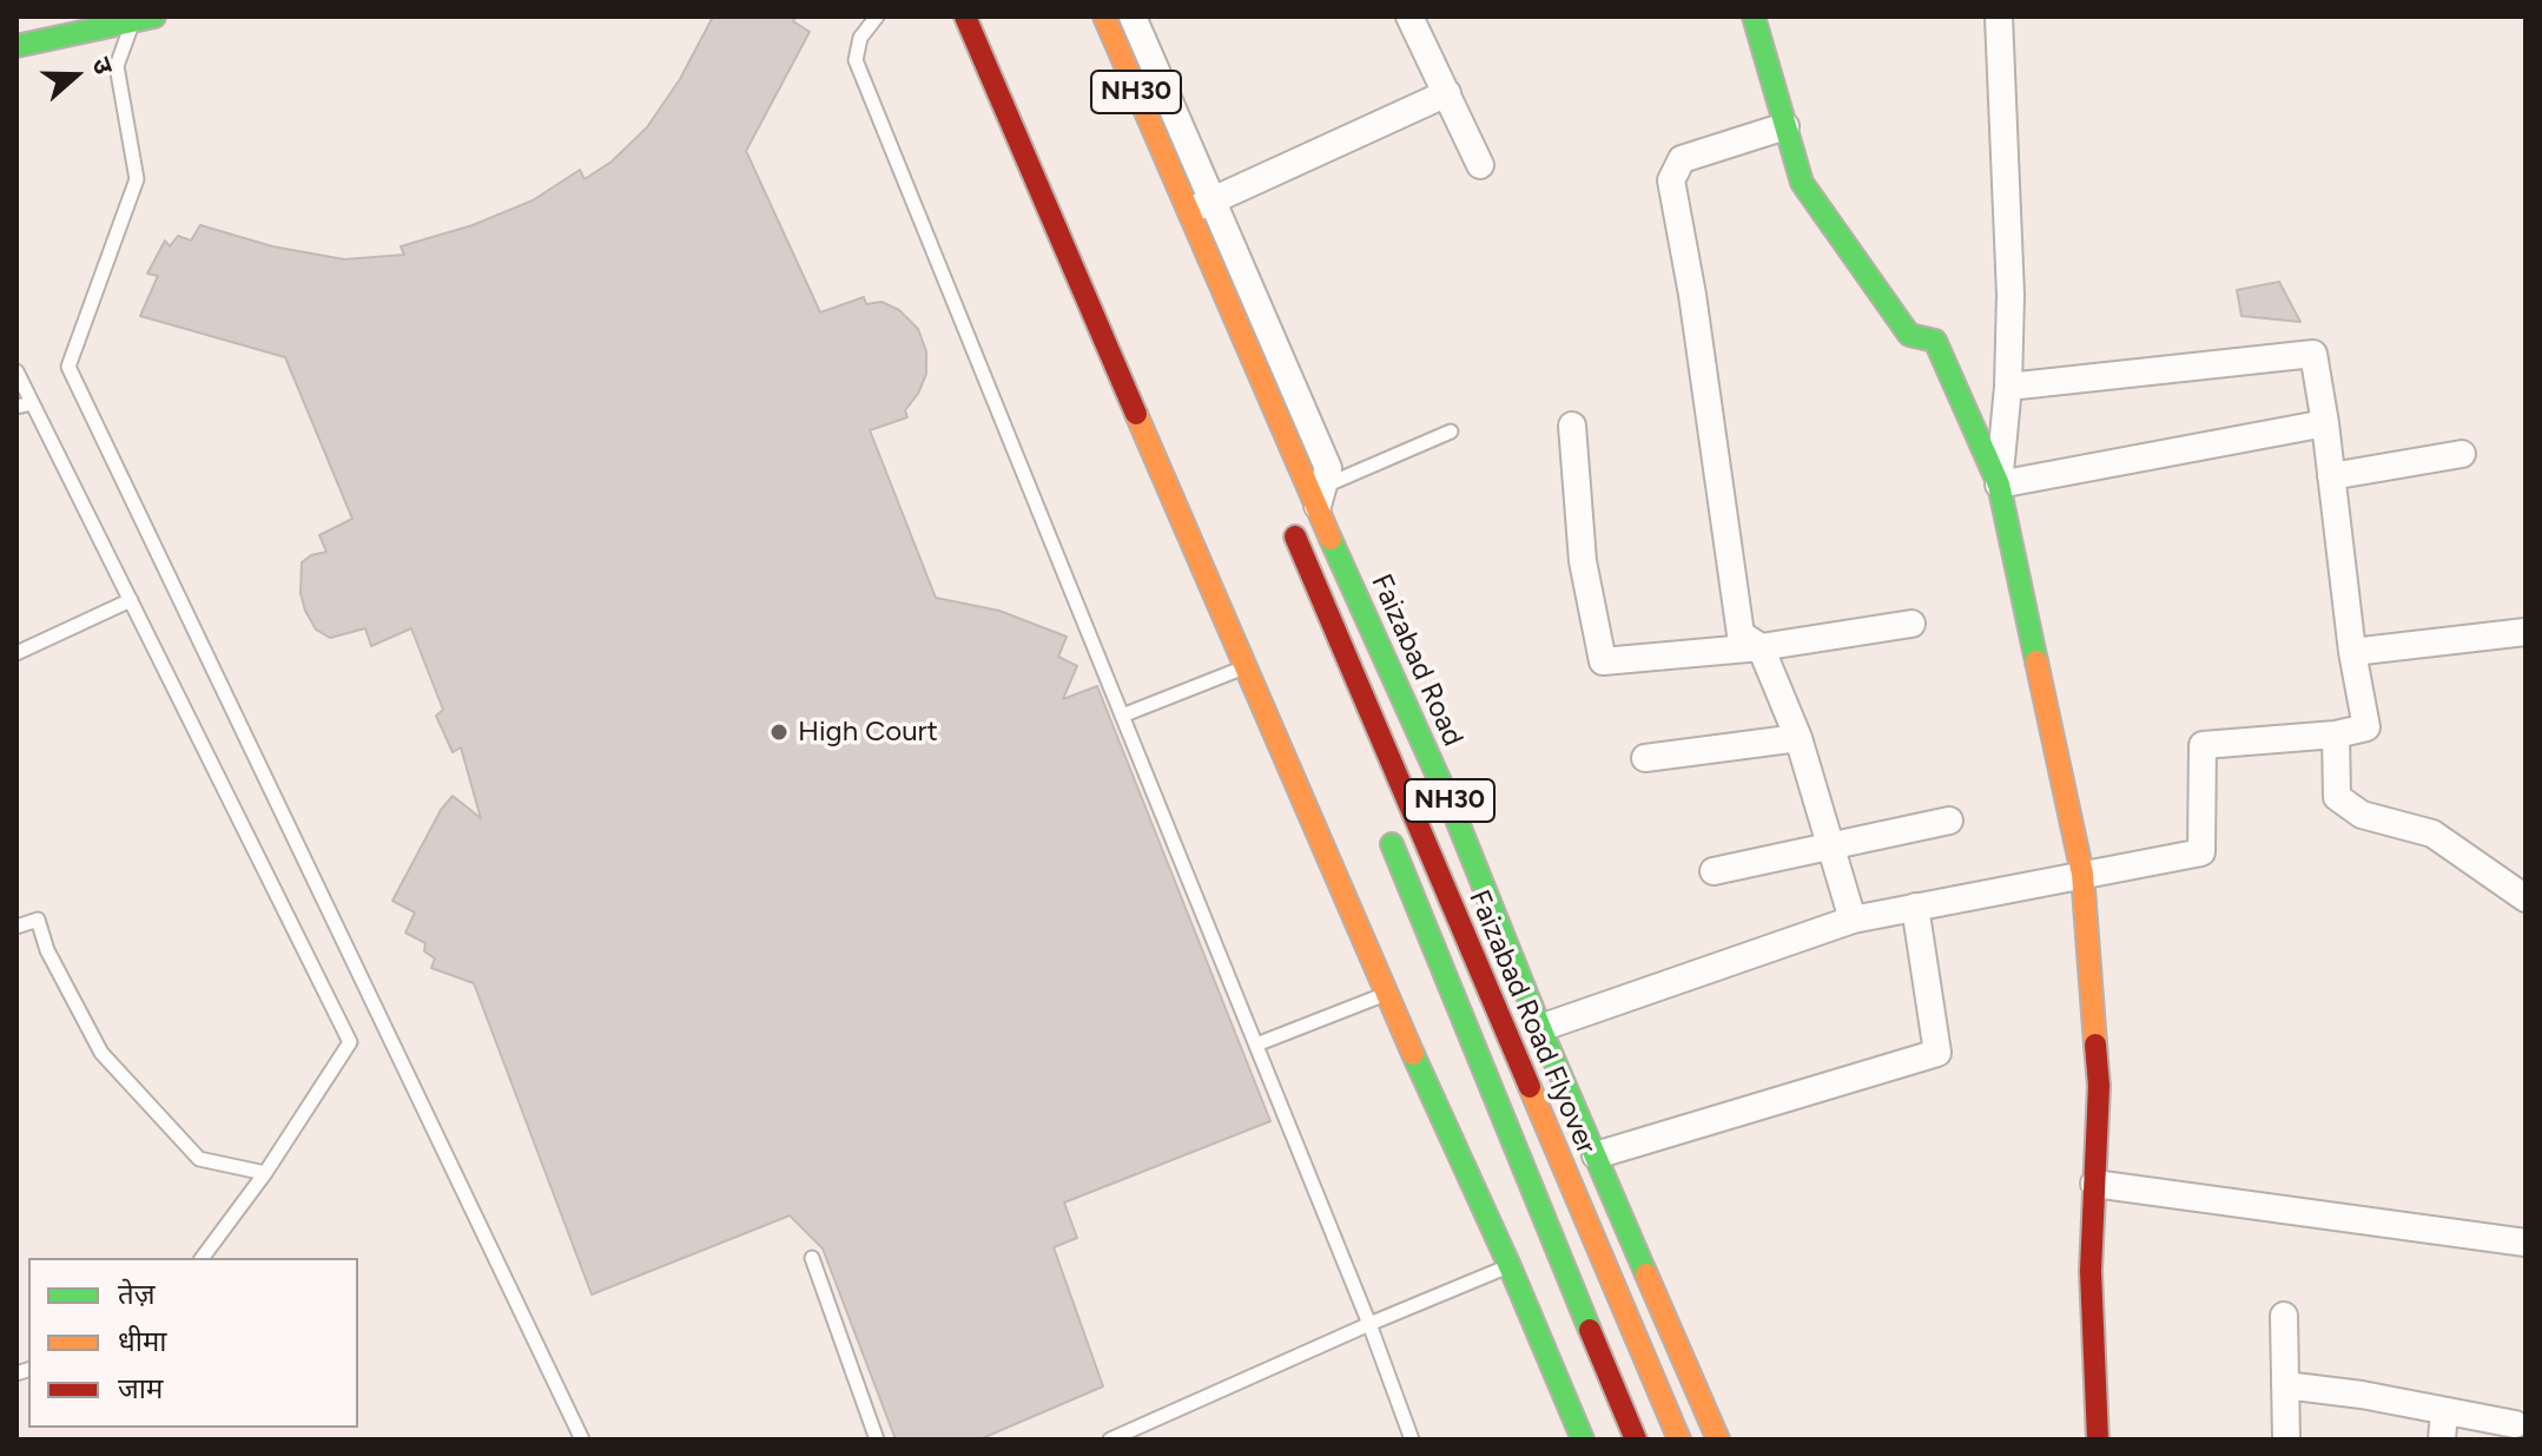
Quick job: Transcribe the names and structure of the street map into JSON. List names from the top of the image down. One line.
{"streets":{"main road":["NH30","Faizabad Road","Faizabad Road Flyover"]},"places":["High Court"],"legend":["तेज़","धीमा","जाम"],"north":"right"}
